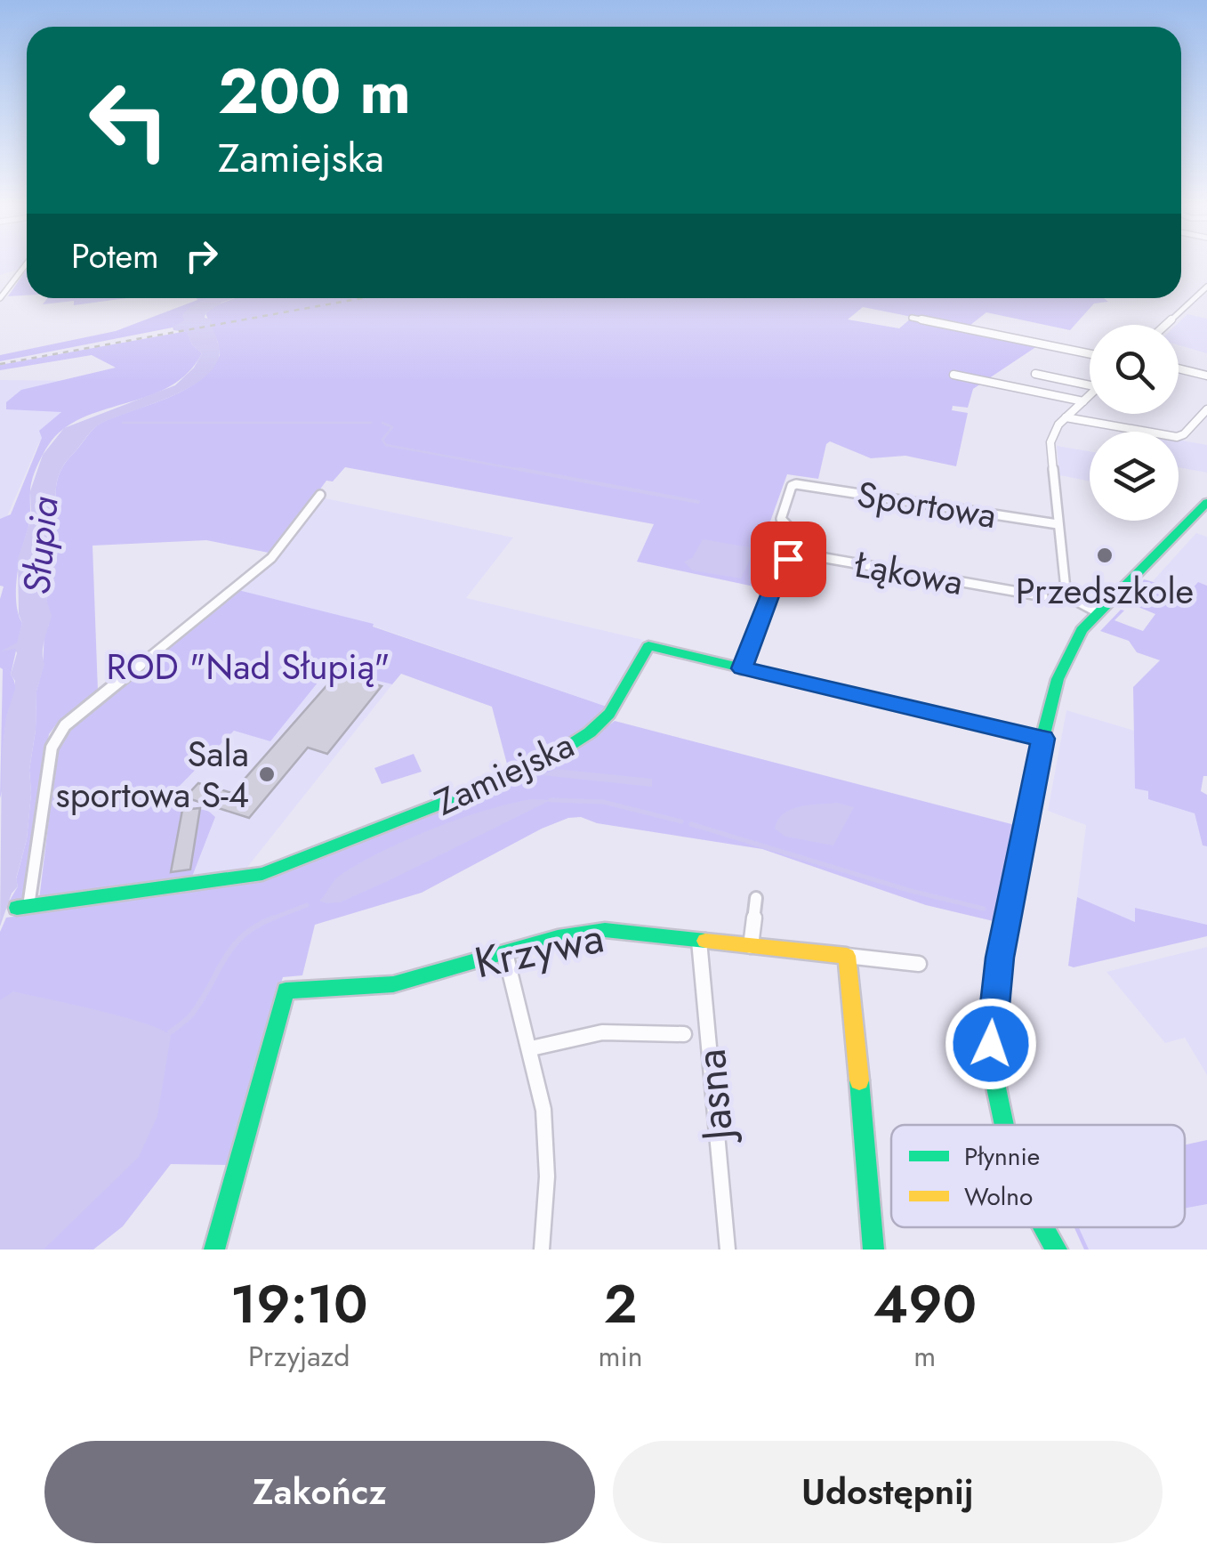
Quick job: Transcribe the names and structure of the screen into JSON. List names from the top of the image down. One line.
{"streets":{"street":["Sportowa","Łąkowa","Zamiejska","Krzywa","Jasna"]},"crossings":[["Sportowa","Łąkowa"],["Łąkowa","Zamiejska"],["Krzywa","Jasna"]],"water":["Słupia"],"parks":["ROD \"Nad Słupią\""],"places":["Przedszkole","Sala sportowa S-4"],"legend":["Płynnie","Wolno"],"page":{"turn":["200 m","Zamiejska"],"then":"Potem","eta":["19:10","Przyjazd","2","min","490","m"],"buttons":["Zakończ","Udostępnij"]}}
